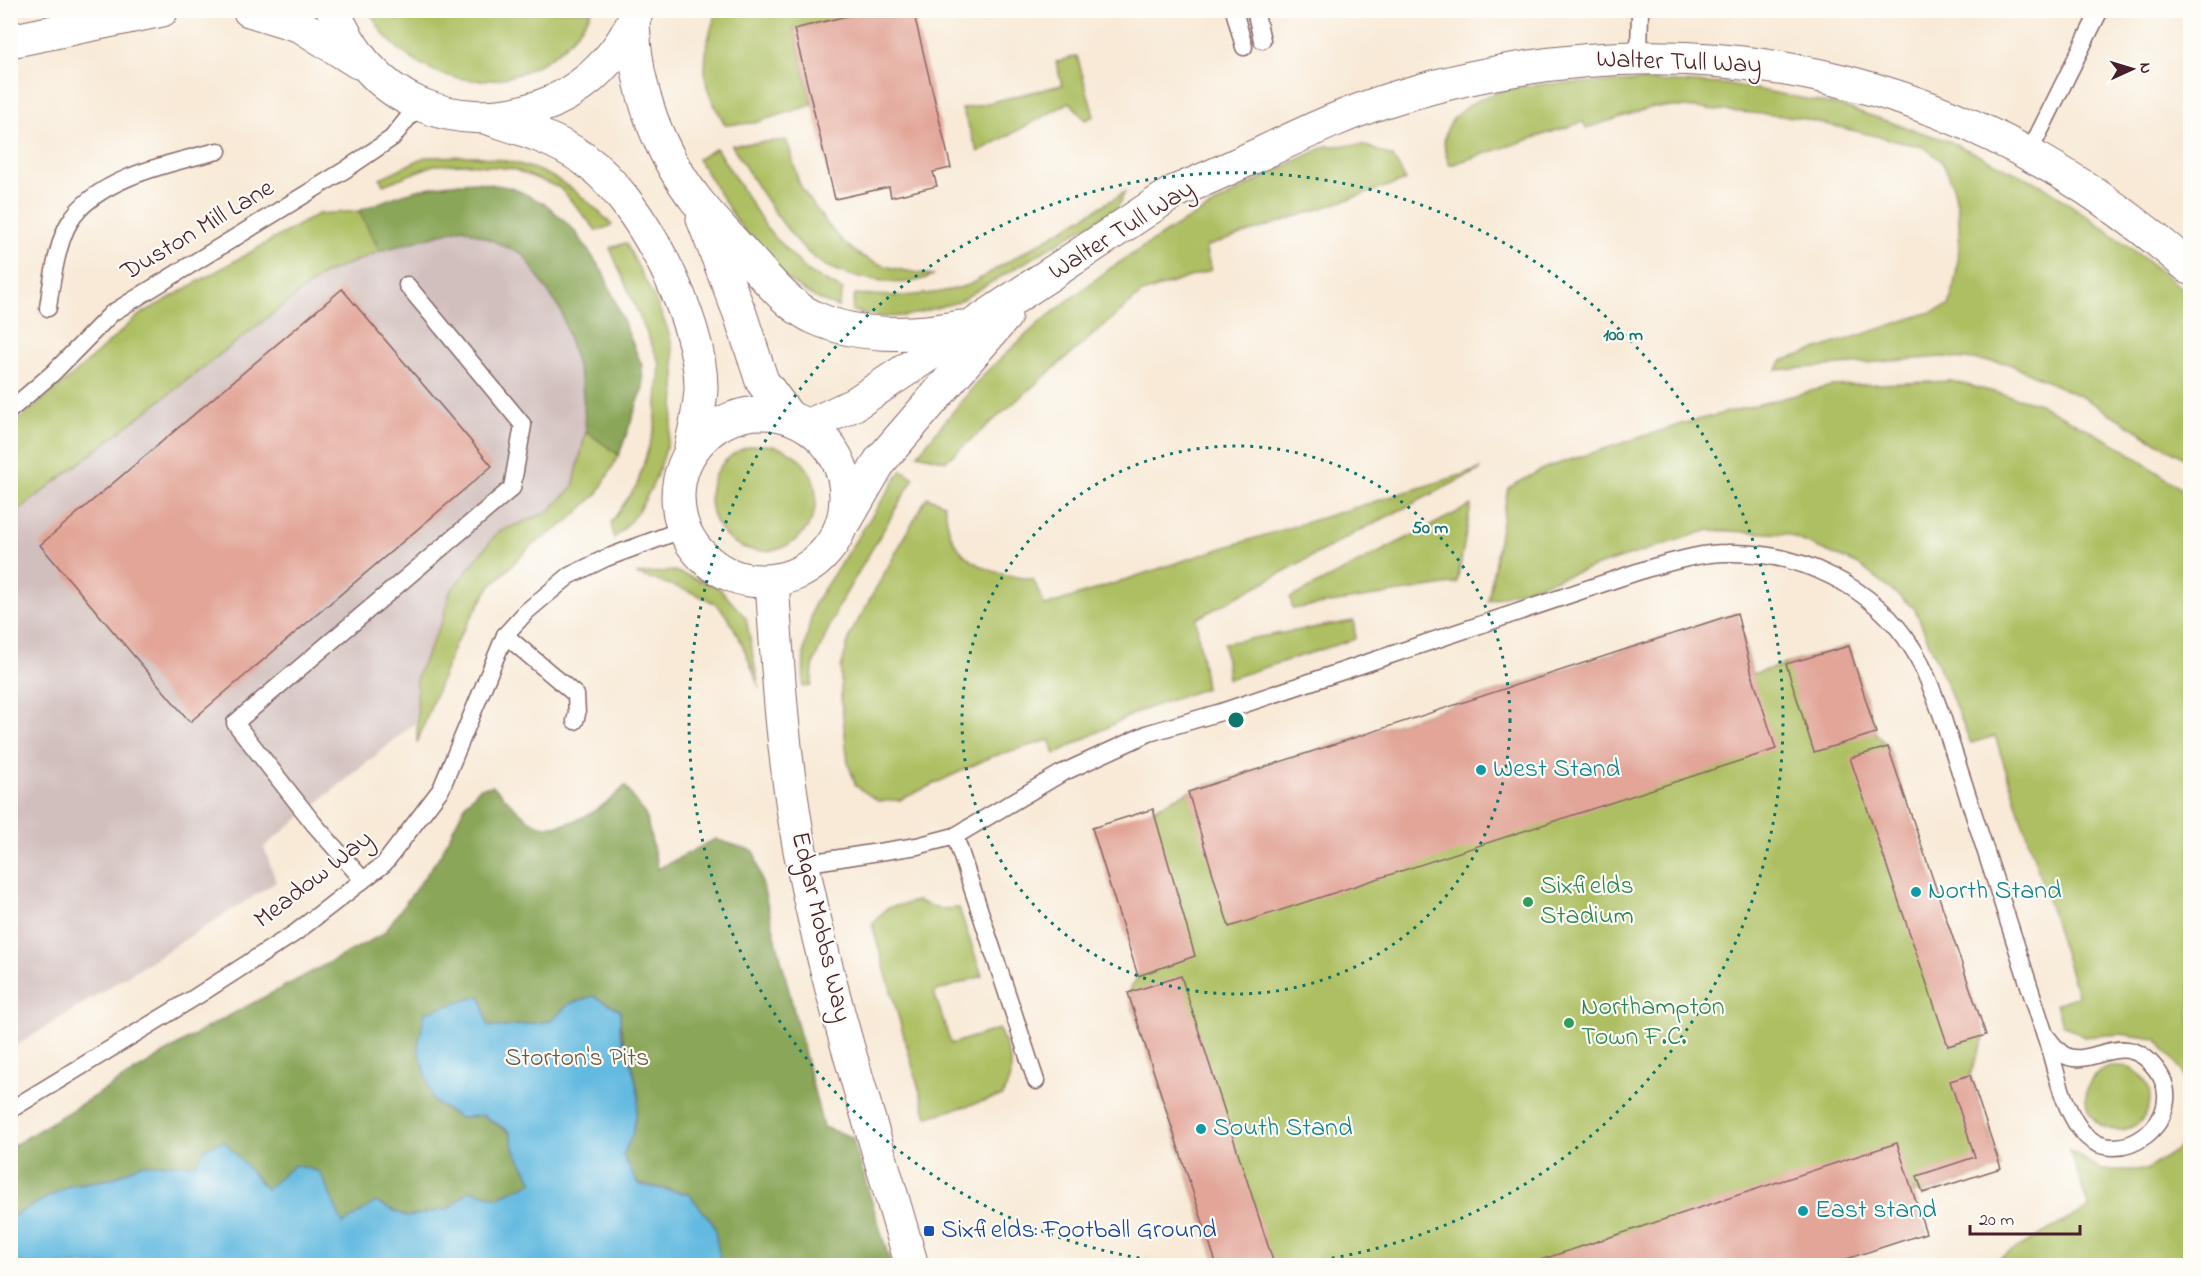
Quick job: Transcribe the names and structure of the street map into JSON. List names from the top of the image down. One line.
{"streets":{"main road":["Walter Tull Way","Edgar Mobbs Way"],"lane":["Duston Mill Lane","Meadow Way"]},"crossings":[["Walter Tull Way","Meadow Way"],["Walter Tull Way","Edgar Mobbs Way"],["Meadow Way","Edgar Mobbs Way"]],"parks":["Storton's Pits"],"places":{"other":["West Stand","North Stand","Sixfields Stadium","Northampton Town F.C.","South Stand","East stand"],"transit":["Sixfields: Football Ground"]},"scale_bar":"20 m","north":"right","rings":["100 m","50 m"]}
